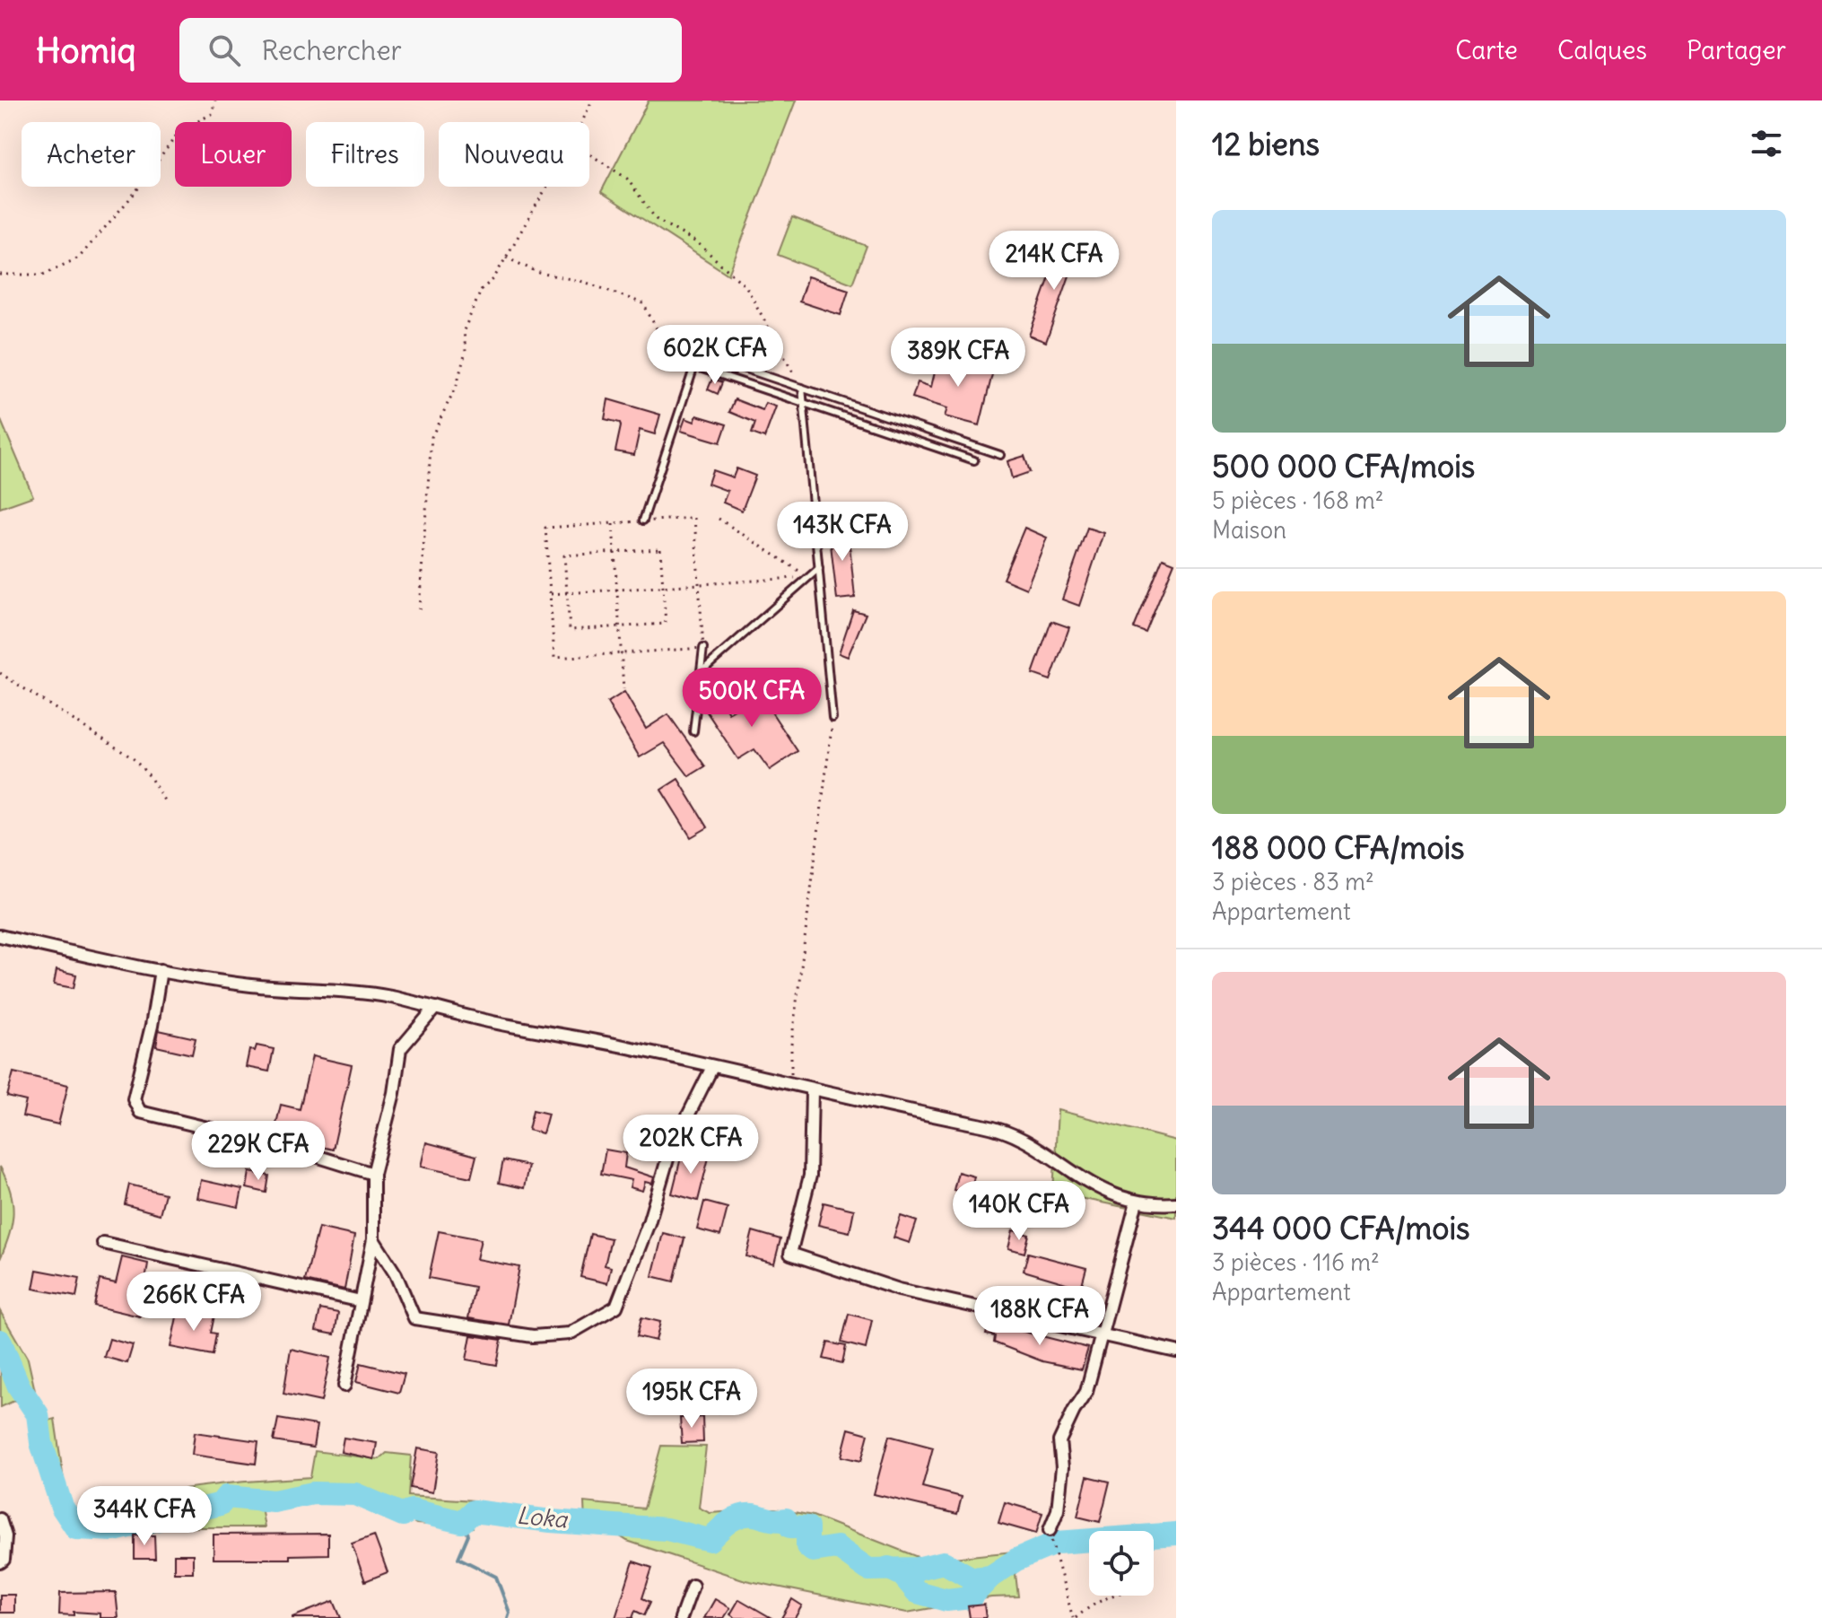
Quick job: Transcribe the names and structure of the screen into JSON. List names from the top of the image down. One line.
{"water":["Loka"],"page":{"header":"Homiq","search":"Rechercher","nav":["Carte","Calques","Partager"],"heading":"12 biens","chip":["Acheter","Louer","Filtres","Nouveau"],"list":[{"name":"500 000 CFA/mois","note":"5 pièces · 168 m² · Maison"},{"name":"188 000 CFA/mois","note":"3 pièces · 83 m² · Appartement"},{"name":"344 000 CFA/mois","note":"3 pièces · 116 m² · Appartement"}],"price":["214K CFA","602K CFA","389K CFA","143K CFA","500K CFA","202K CFA","229K CFA","140K CFA","266K CFA","188K CFA","195K CFA","344K CFA"]}}
